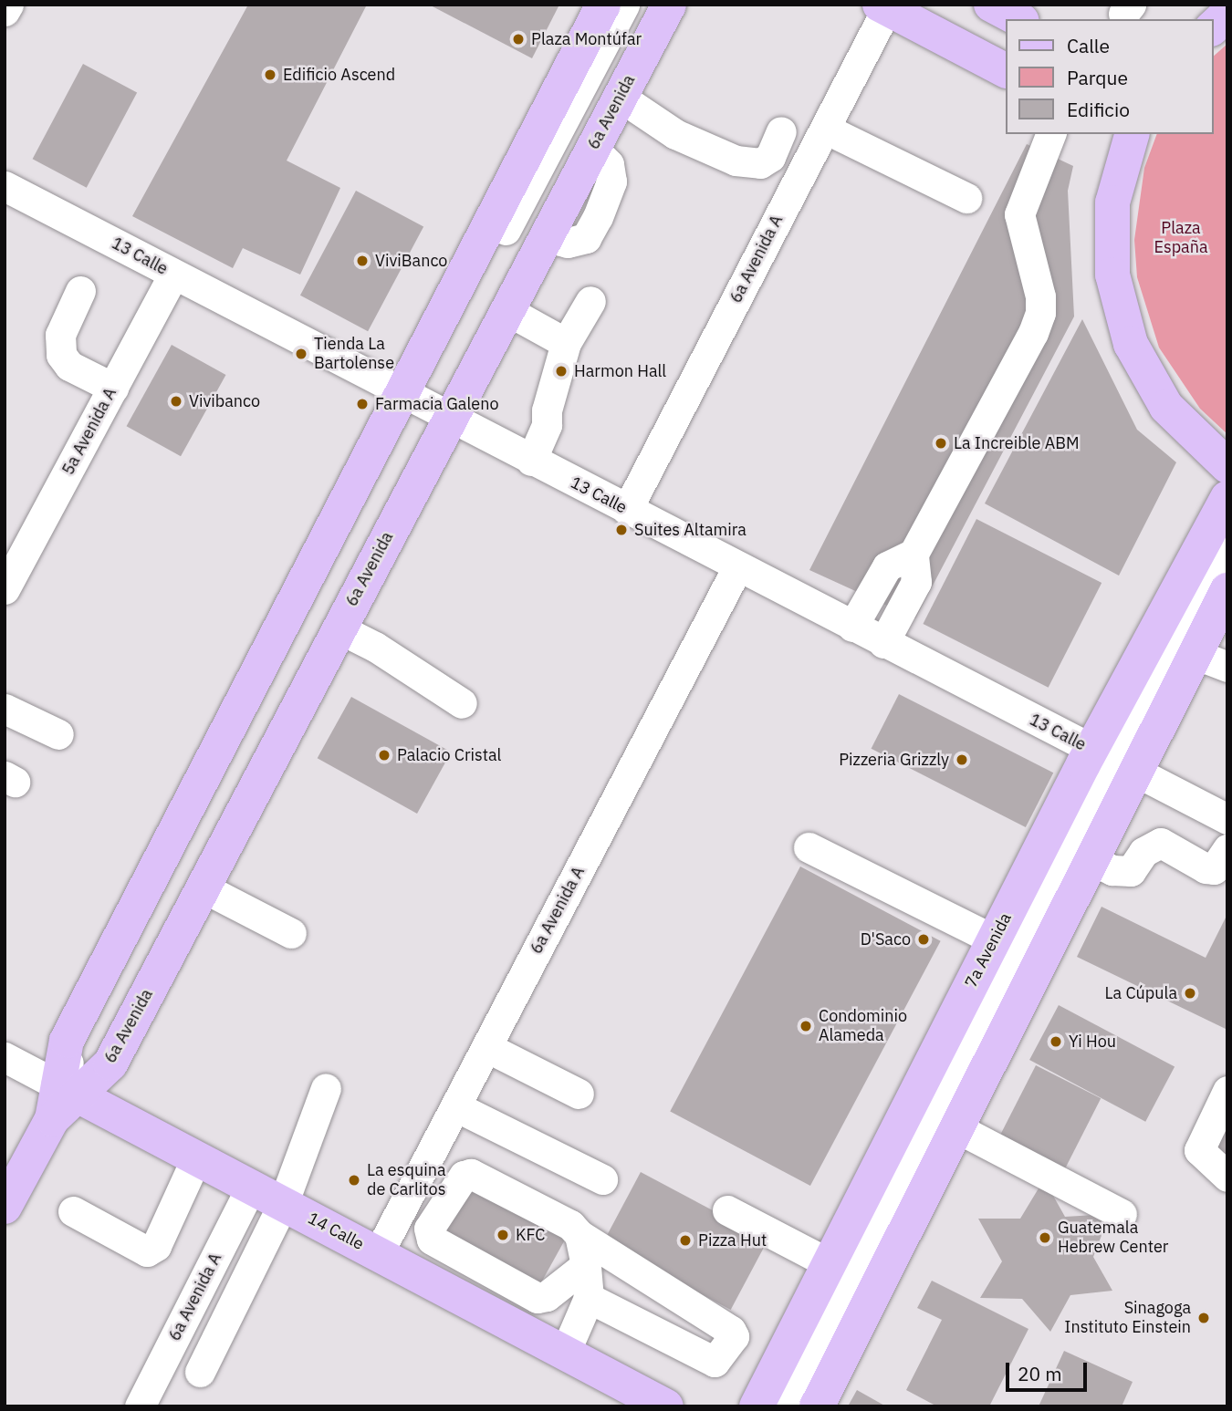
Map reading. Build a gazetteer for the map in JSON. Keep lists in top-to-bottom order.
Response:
{
  "streets": {
    "main road": ["6a Avenida", "7a Avenida", "14 Calle"],
    "street": ["13 Calle", "6a Avenida A", "5a Avenida A"]
  },
  "crossings": [
    ["6a Avenida", "13 Calle"],
    ["6a Avenida", "14 Calle"],
    ["13 Calle", "6a Avenida A"],
    ["13 Calle", "5a Avenida A"],
    ["13 Calle", "7a Avenida"],
    ["6a Avenida A", "14 Calle"]
  ],
  "parks": ["Plaza España"],
  "places": [
    "Plaza Montúfar",
    "Edificio Ascend",
    "ViviBanco",
    "Tienda La Bartolense",
    "Harmon Hall",
    "Vivibanco",
    "Farmacia Galeno",
    "La Increible ABM",
    "Suites Altamira",
    "Palacio Cristal",
    "Pizzeria Grizzly",
    "D'Saco",
    "La Cúpula",
    "Condominio Alameda",
    "Yi Hou",
    "La esquina de Carlitos",
    "KFC",
    "Guatemala Hebrew Center",
    "Pizza Hut",
    "Sinagoga Instituto Einstein"
  ],
  "legend": ["Calle", "Parque", "Edificio"],
  "scale_bar": "20 m"
}
